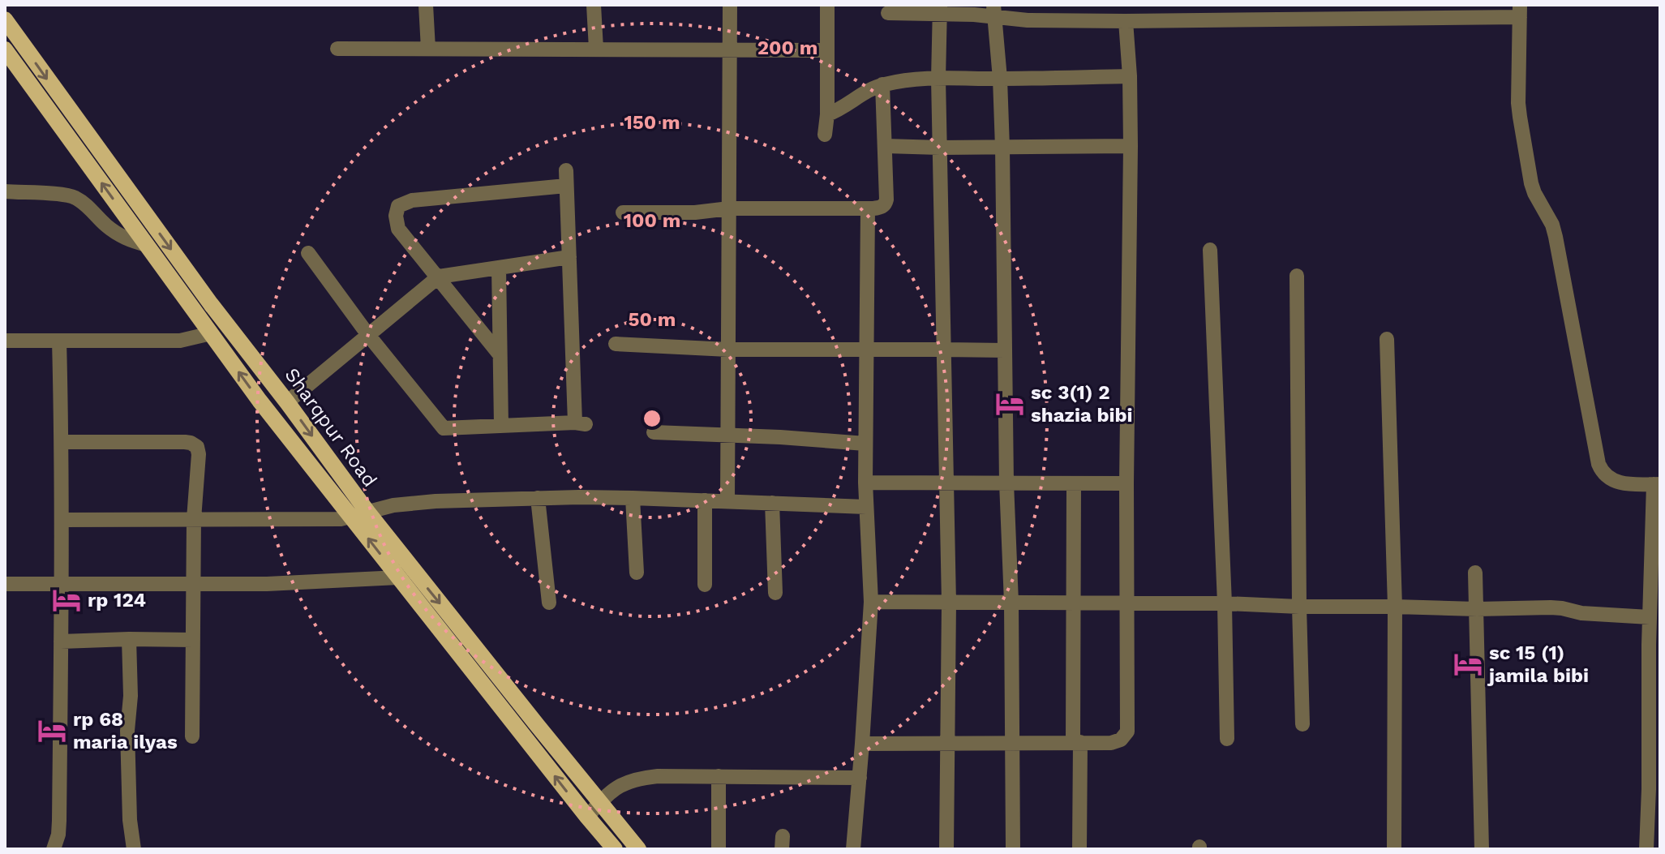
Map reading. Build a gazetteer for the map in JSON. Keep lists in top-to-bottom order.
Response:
{
  "streets": {
    "main road": ["Sharqpur Road"]
  },
  "places": {
    "hotel": [
      "sc 3(1) 2 shazia bibi",
      "rp 124",
      "sc 15 (1) jamila bibi",
      "rp 68 maria ilyas"
    ]
  },
  "rings": [
    "200 m",
    "150 m",
    "100 m",
    "50 m"
  ]
}
